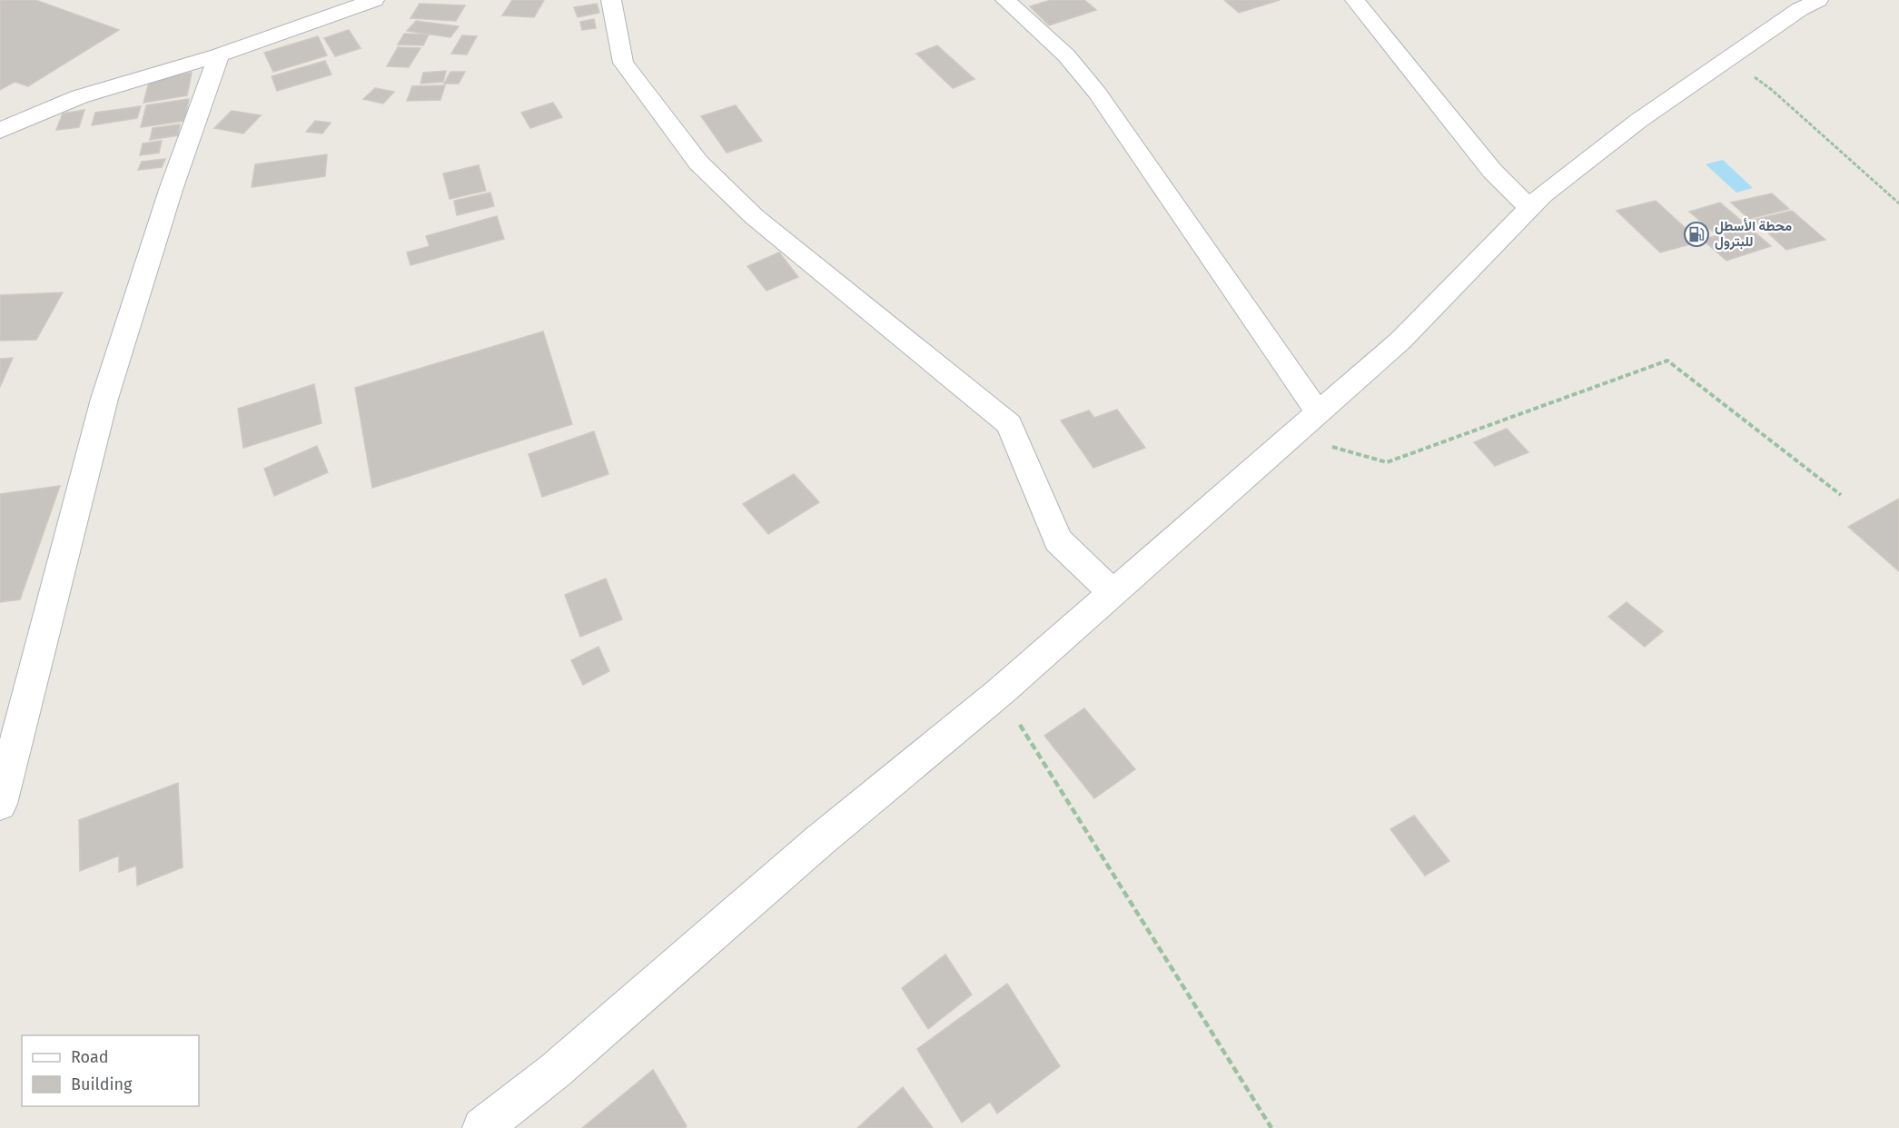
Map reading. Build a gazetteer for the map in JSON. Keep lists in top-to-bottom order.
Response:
{
  "places": {
    "fuel station": ["محطة الأسطل للبترول"]
  },
  "legend": ["Road", "Building"]
}
